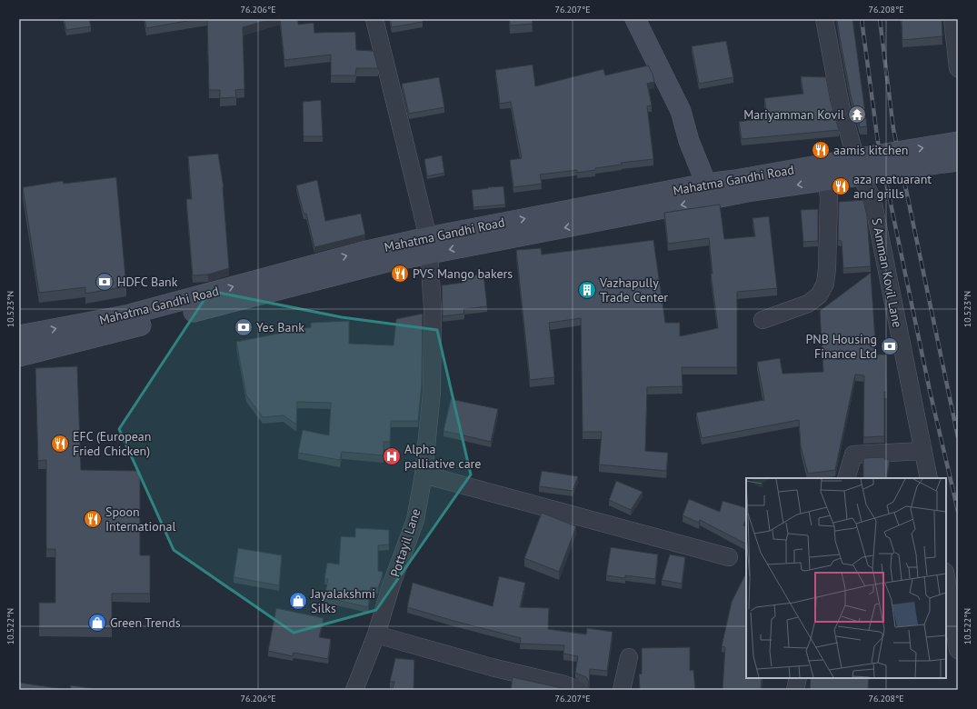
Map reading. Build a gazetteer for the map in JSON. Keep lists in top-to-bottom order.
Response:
{
  "streets": {
    "main road": ["Mahatma Gandhi Road"],
    "street": ["S Amman Kovil Lane", "Pottayil Lane"]
  },
  "crossings": [
    ["Mahatma Gandhi Road", "S Amman Kovil Lane"],
    ["Mahatma Gandhi Road", "Pottayil Lane"]
  ],
  "places": {
    "temple": ["Mariyamman Kovil"],
    "restaurant": [
      "aamis kitchen",
      "aza reatuarant and grills",
      "PVS Mango bakers",
      "EFC (European Fried Chicken)",
      "Spoon International"
    ],
    "bank": ["HDFC Bank", "Yes Bank", "PNB Housing Finance Ltd"],
    "building": ["Vazhapully Trade Center"],
    "hospital": ["Alpha palliative care"],
    "shop": ["Jayalakshmi Silks", "Green Trends"]
  },
  "coordinates": [
    "76.206°E",
    "76.207°E",
    "76.208°E",
    "10.523°N",
    "10.522°N"
  ]
}
